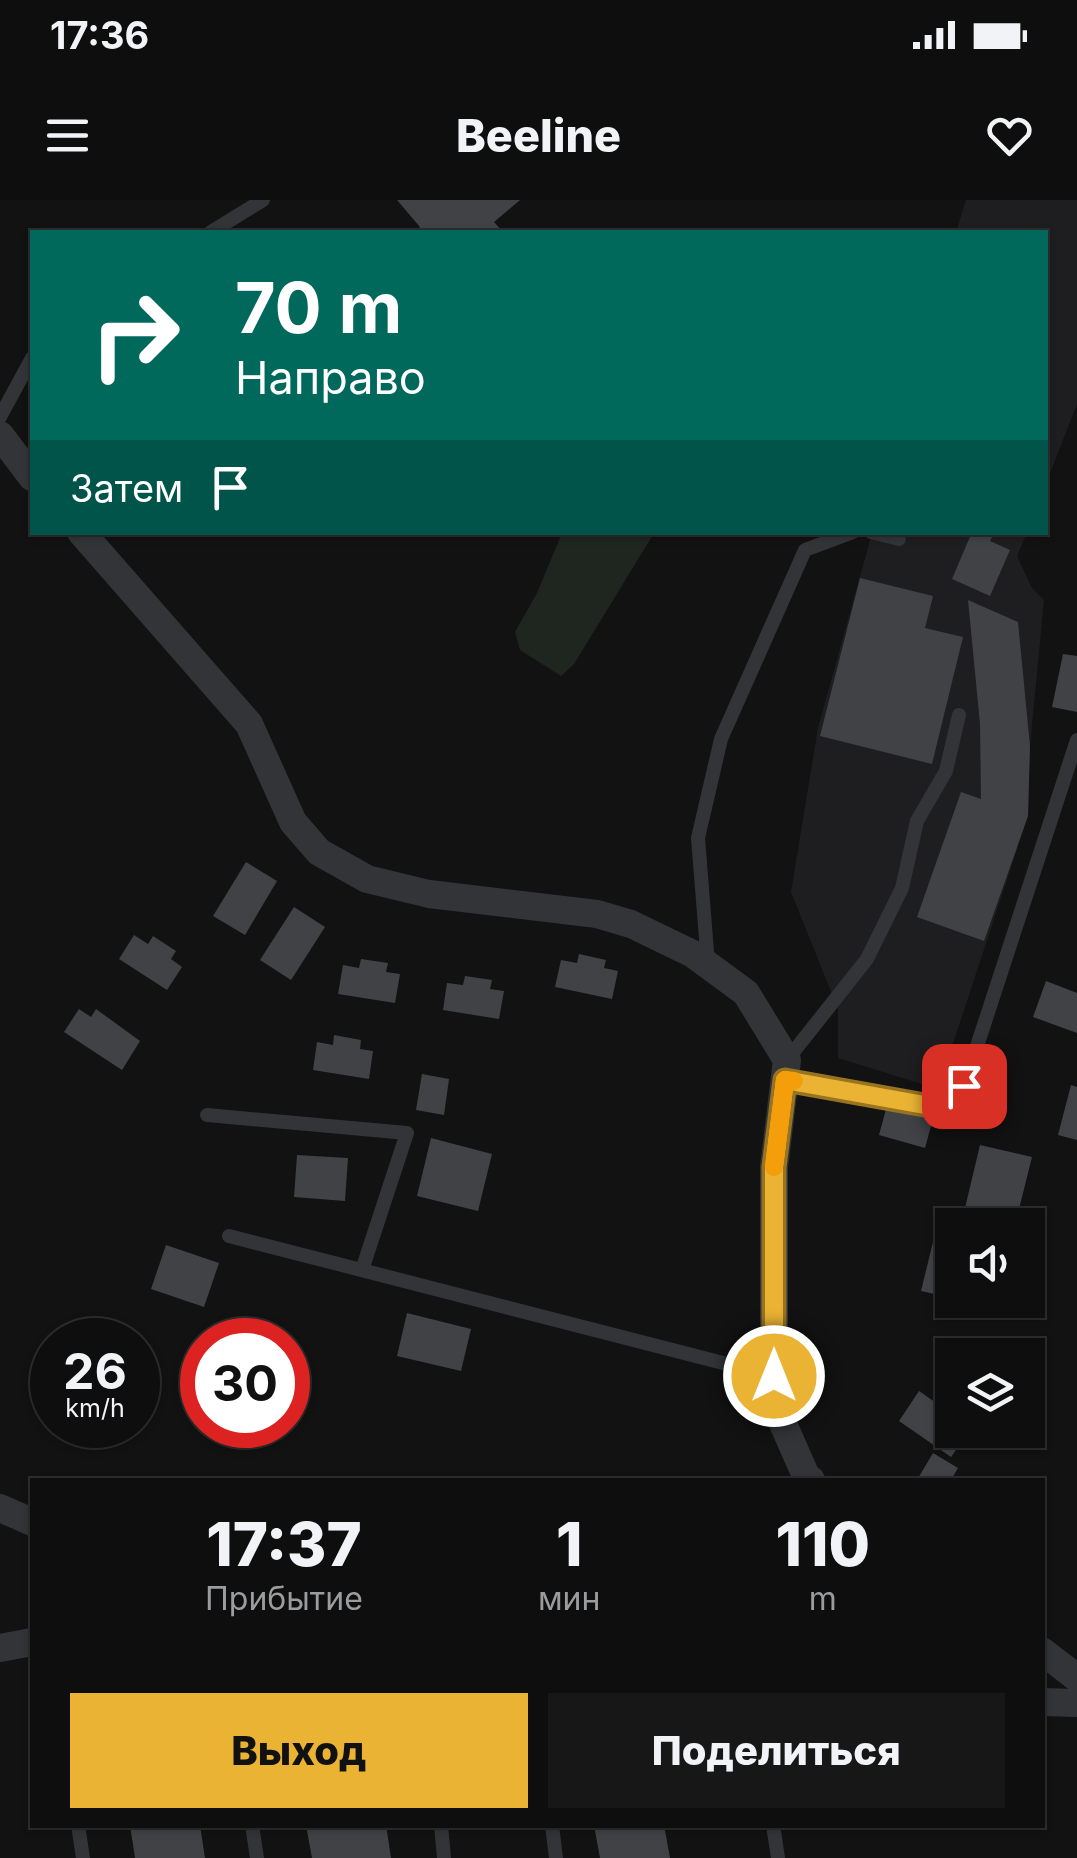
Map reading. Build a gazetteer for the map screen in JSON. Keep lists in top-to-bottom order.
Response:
{
  "page": {
    "status": "17:36",
    "header": "Beeline",
    "turn": ["70 m", "Направо"],
    "then": "Затем",
    "speed": "26 km/h",
    "limit": "30",
    "eta": [
      "17:37",
      "Прибытие",
      "1",
      "мин",
      "110",
      "m"
    ],
    "buttons": ["Выход", "Поделиться"]
  }
}
